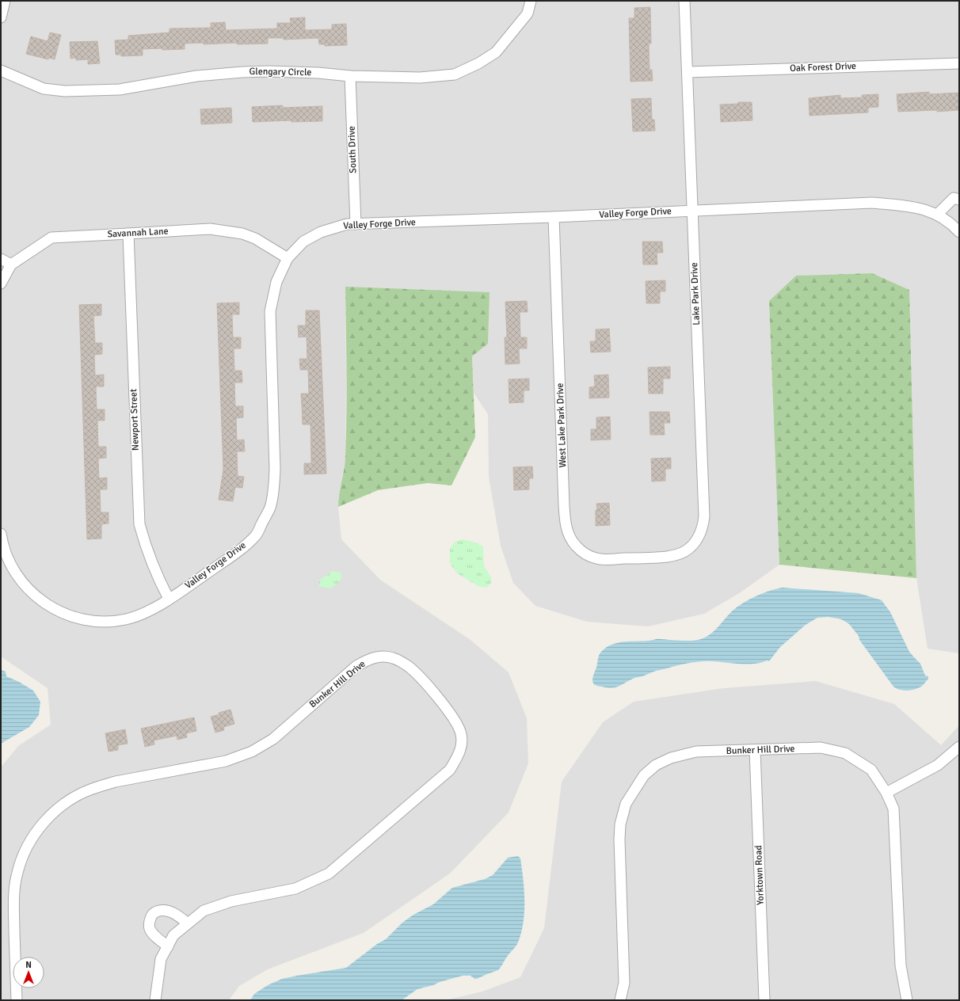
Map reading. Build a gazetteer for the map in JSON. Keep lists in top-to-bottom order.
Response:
{
  "streets": {
    "street": [
      "Oak Forest Drive",
      "Glengary Circle",
      "South Drive",
      "Valley Forge Drive",
      "Savannah Lane",
      "Lake Park Drive",
      "Newport Street",
      "West Lake Park Drive",
      "Bunker Hill Drive",
      "Yorktown Road"
    ]
  },
  "crossings": [
    ["Oak Forest Drive", "Lake Park Drive"],
    ["Glengary Circle", "South Drive"],
    ["South Drive", "Valley Forge Drive"],
    ["Valley Forge Drive", "Savannah Lane"],
    ["Valley Forge Drive", "Lake Park Drive"],
    ["Valley Forge Drive", "Newport Street"],
    ["Valley Forge Drive", "West Lake Park Drive"],
    ["Savannah Lane", "Newport Street"],
    ["Lake Park Drive", "West Lake Park Drive"],
    ["Bunker Hill Drive", "Yorktown Road"]
  ],
  "north": "top"
}
